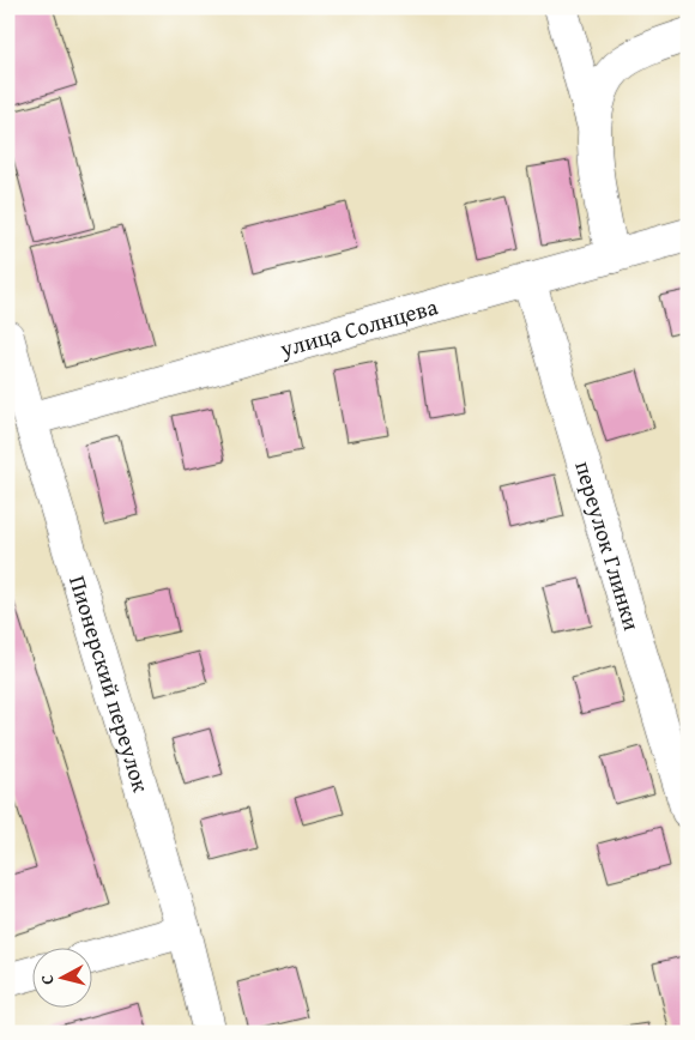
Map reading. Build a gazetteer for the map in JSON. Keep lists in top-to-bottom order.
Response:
{
  "streets": {
    "street": ["улица Солнцева", "переулок Глинки", "Пионерский переулок"]
  },
  "crossings": [
    ["улица Солнцева", "переулок Глинки"],
    ["улица Солнцева", "Пионерский переулок"]
  ],
  "north": "left"
}
